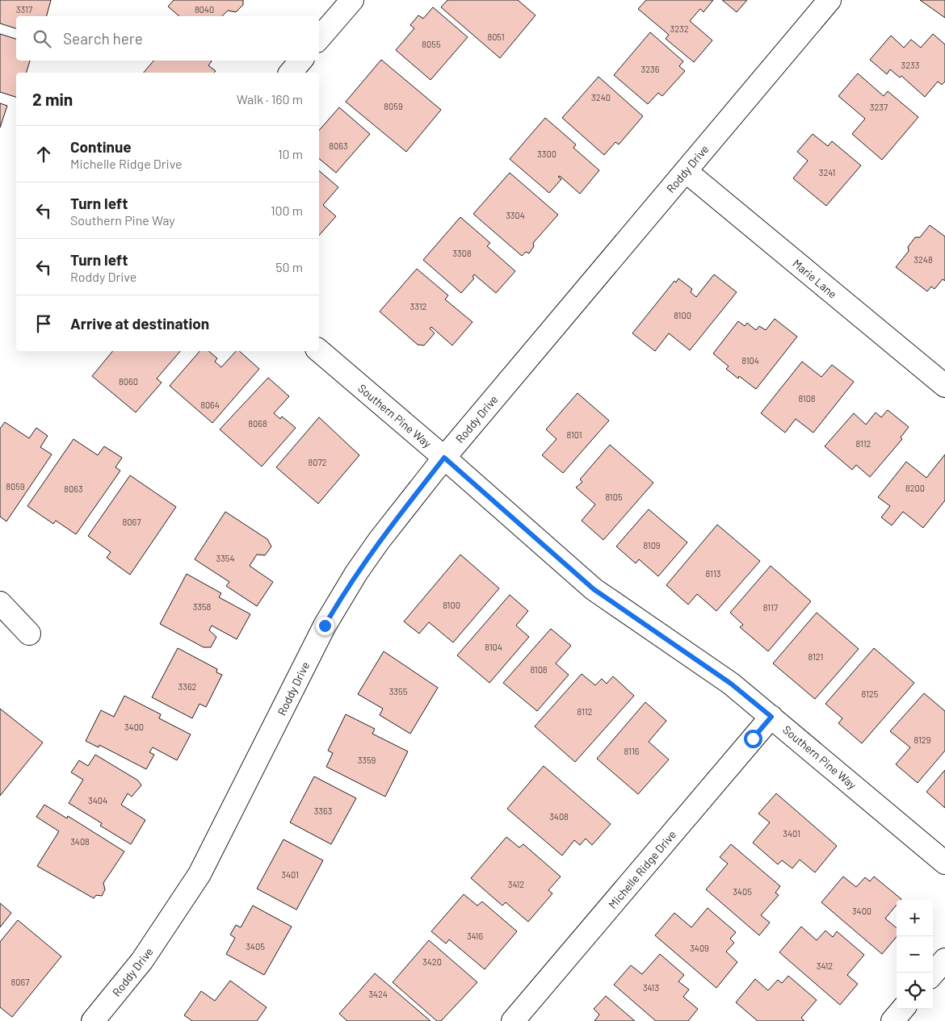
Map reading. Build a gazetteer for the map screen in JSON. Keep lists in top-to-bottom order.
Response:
{
  "streets": {
    "street": [
      "Roddy Drive",
      "Marie Lane",
      "Southern Pine Way",
      "Michelle Ridge Drive"
    ]
  },
  "crossings": [
    ["Roddy Drive", "Marie Lane"],
    ["Roddy Drive", "Southern Pine Way"],
    ["Southern Pine Way", "Michelle Ridge Drive"]
  ],
  "house_numbers": [
    "3317",
    "8040",
    "3232",
    "8051",
    "8055",
    "3233",
    "3236",
    "3240",
    "8059",
    "3237",
    "8063",
    "3300",
    "3241",
    "3304",
    "3308",
    "3248",
    "3312",
    "8100",
    "8104",
    "8060",
    "8108",
    "8064",
    "8068",
    "8101",
    "8112",
    "8072",
    "8059",
    "8200",
    "8063",
    "8105",
    "8067",
    "8109",
    "3354",
    "8113",
    "8100",
    "3358",
    "8117",
    "8104",
    "8121",
    "8108",
    "3362",
    "3355",
    "8125",
    "8112",
    "3400",
    "8129",
    "8116",
    "3359",
    "3404",
    "3363",
    "3408",
    "3401",
    "3408",
    "3401",
    "3412",
    "3405",
    "3400",
    "3416",
    "3405",
    "3409",
    "3420",
    "3412",
    "8067",
    "3413",
    "3424"
  ],
  "page": {
    "search": "Search here",
    "heading": ["2 min", "Walk · 160 m"],
    "list": [
      ["Continue", "Michelle Ridge Drive", "10 m"],
      ["Turn left", "Southern Pine Way", "100 m"],
      ["Turn left", "Roddy Drive", "50 m"],
      "Arrive at destination"
    ],
    "map_buttons": ["+", "−"]
  }
}
